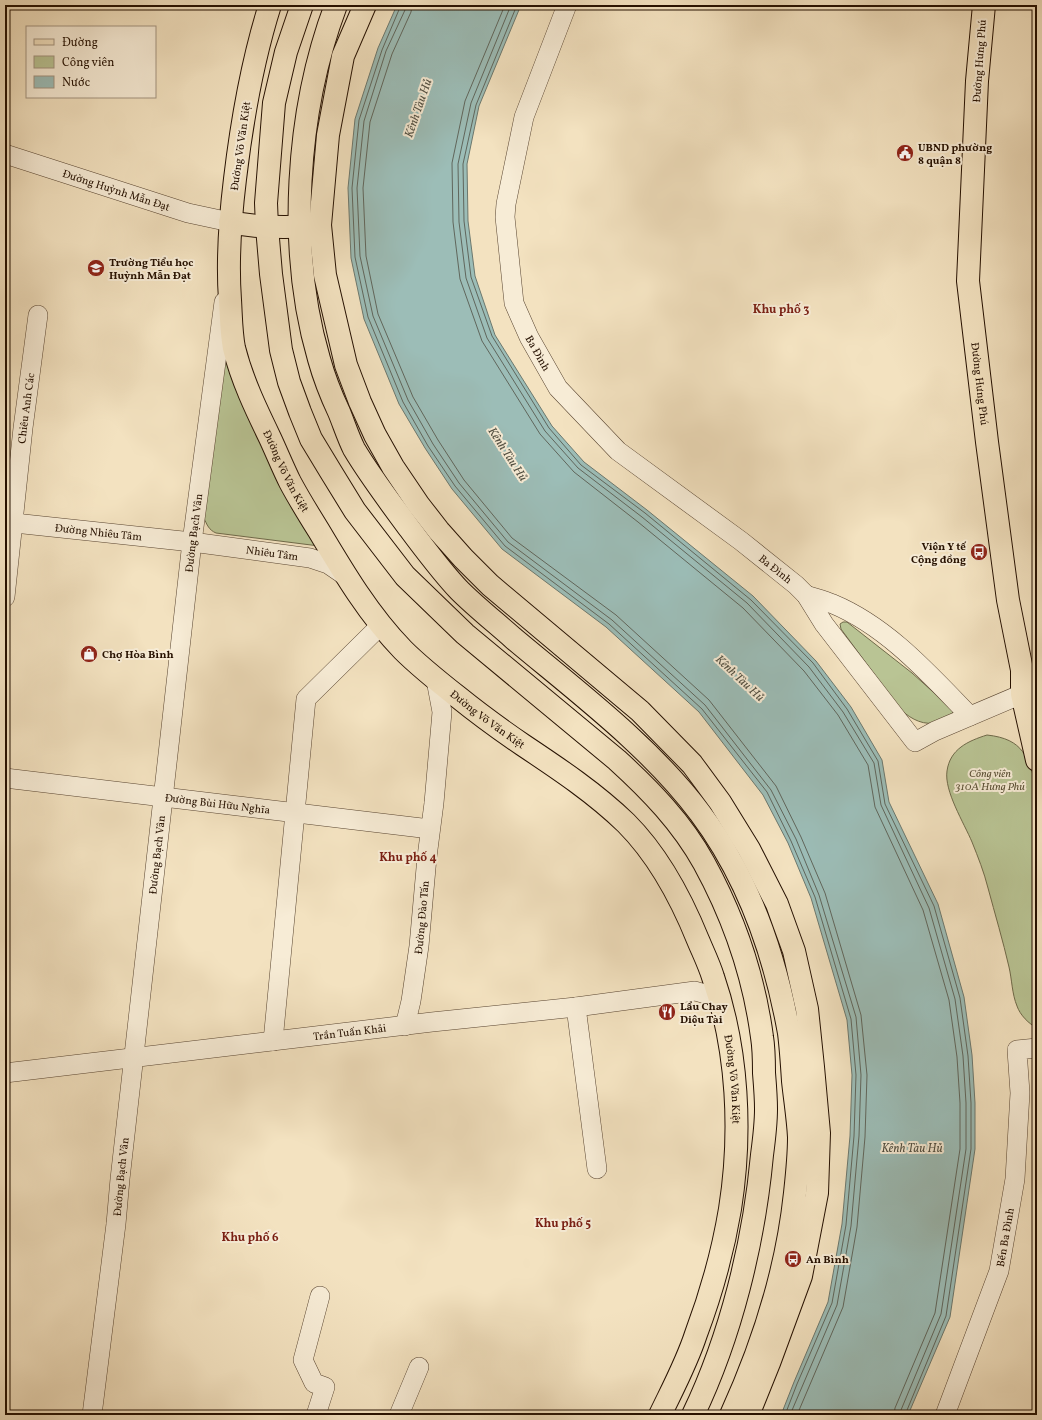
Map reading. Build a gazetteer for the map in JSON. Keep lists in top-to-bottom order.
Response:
{
  "streets": {
    "main road": ["Đường Hưng Phú", "Đường Võ Văn Kiệt"],
    "street": [
      "Đường Huỳnh Mẫn Đạt",
      "Ba Đình",
      "Chiêu Anh Các",
      "Đường Nhiêu Tâm",
      "Đường Bạch Vân",
      "Nhiêu Tâm",
      "Đường Bùi Hữu Nghĩa",
      "Đường Đào Tấn",
      "Trần Tuấn Khải",
      "Bến Ba Đình"
    ]
  },
  "crossings": [
    ["Đường Võ Văn Kiệt", "Đường Huỳnh Mẫn Đạt"],
    ["Đường Võ Văn Kiệt", "Đường Bạch Vân"],
    ["Đường Võ Văn Kiệt", "Nhiêu Tâm"],
    ["Đường Võ Văn Kiệt", "Đường Đào Tấn"],
    ["Đường Võ Văn Kiệt", "Trần Tuấn Khải"],
    ["Chiêu Anh Các", "Đường Nhiêu Tâm"],
    ["Đường Nhiêu Tâm", "Đường Bạch Vân"],
    ["Đường Nhiêu Tâm", "Nhiêu Tâm"],
    ["Đường Bạch Vân", "Nhiêu Tâm"],
    ["Đường Bạch Vân", "Đường Bùi Hữu Nghĩa"],
    ["Đường Bạch Vân", "Trần Tuấn Khải"],
    ["Đường Bùi Hữu Nghĩa", "Đường Đào Tấn"],
    ["Đường Đào Tấn", "Trần Tuấn Khải"]
  ],
  "districts": [
    "Khu phố 3",
    "Khu phố 4",
    "Khu phố 5",
    "Khu phố 6"
  ],
  "water": ["Kênh Tàu Hủ"],
  "parks": ["Công viên 310A Hưng Phú"],
  "places": {
    "public building": ["UBND phường 8 quận 8"],
    "school or university": ["Trường Tiểu học Huỳnh Mẫn Đạt"],
    "bus stop": ["Viện Y tế Cộng đồng", "An Bình"],
    "shop": ["Chợ Hòa Bình"],
    "restaurant": ["Lẩu Chay Diệu Tài"]
  },
  "legend": ["Đường", "Công viên", "Nước"]
}
